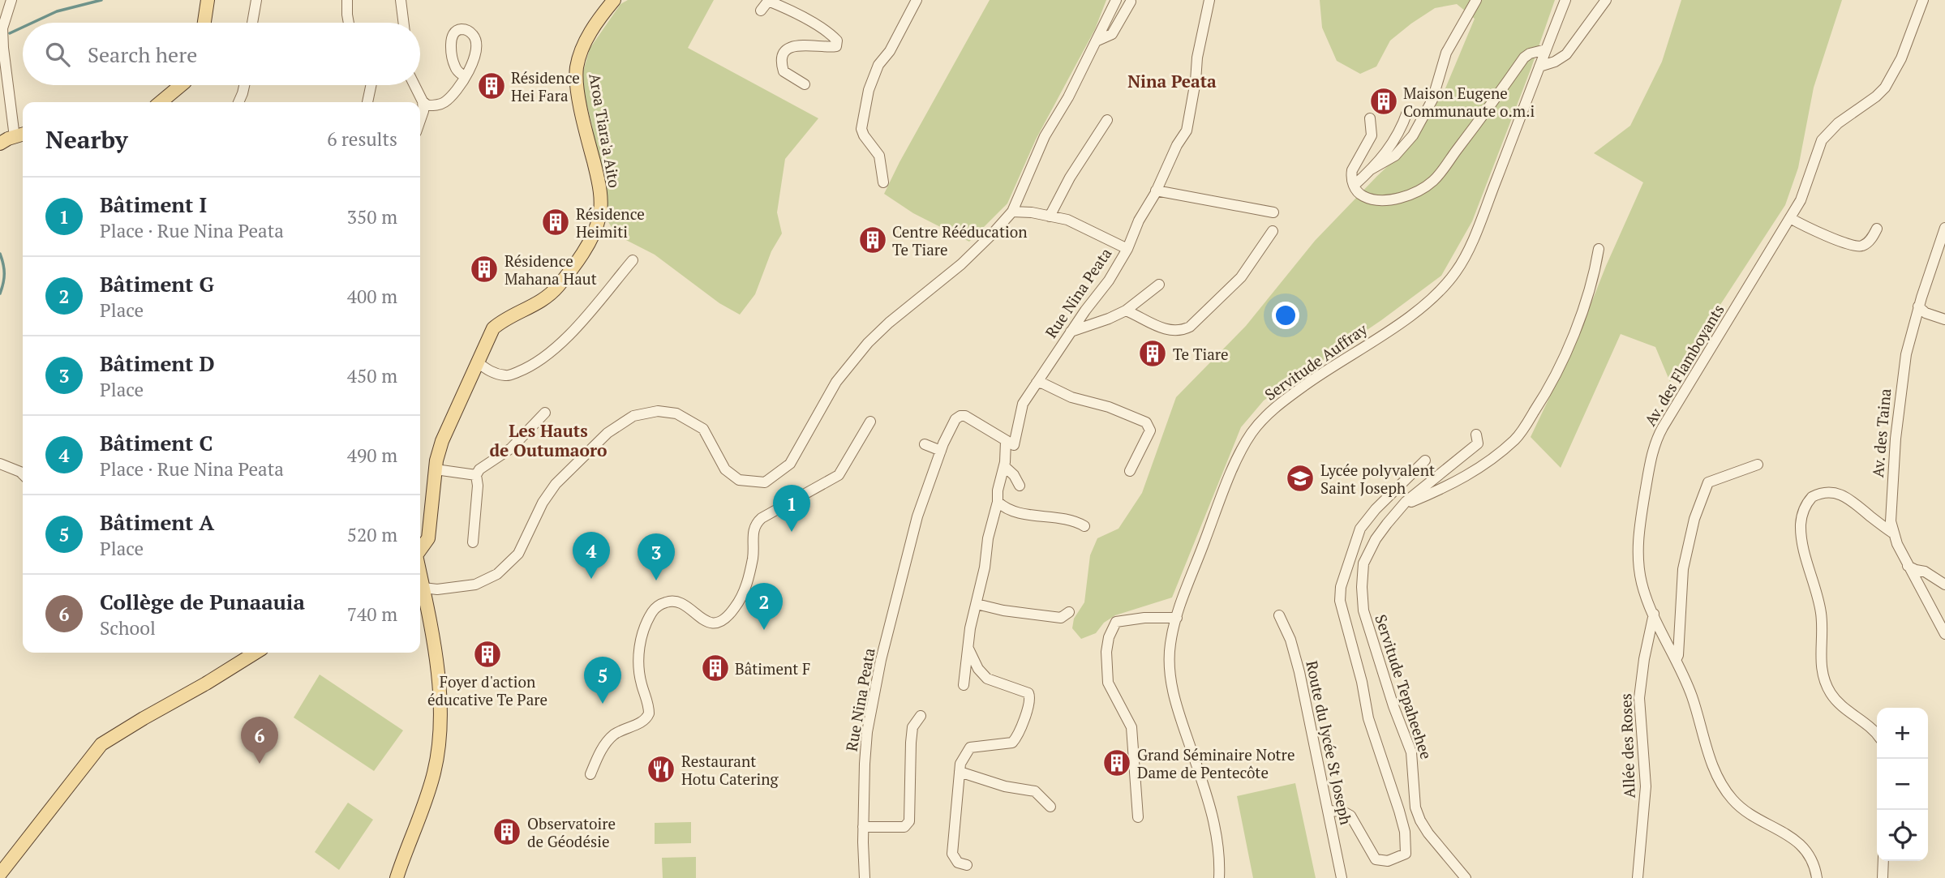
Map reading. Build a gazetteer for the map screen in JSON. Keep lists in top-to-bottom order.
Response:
{
  "streets": {
    "main road": ["Aroa Tiara'a Aito"],
    "street": [
      "Rue Nina Peata",
      "Servitude Auffray",
      "Av. des Flamboyants",
      "Av. des Taina",
      "Servitude Tepaheehee",
      "Route du lycée St Joseph",
      "Allée des Roses"
    ]
  },
  "crossings": [
    ["Av. des Flamboyants", "Allée des Roses"]
  ],
  "districts": ["Nina Peata", "Les Hauts de Outumaoro"],
  "places": {
    "building": [
      "Résidence Hei Fara",
      "Maison Eugene Communaute o.m.i",
      "Résidence Heimiti",
      "Centre Rééducation Te Tiare",
      "Résidence Mahana Haut",
      "Te Tiare",
      "Foyer d'action éducative Te Pare",
      "Bâtiment F",
      "Grand Séminaire Notre Dame de Pentecôte",
      "Observatoire de Géodésie"
    ],
    "school or university": ["Lycée polyvalent Saint Joseph"],
    "restaurant": ["Restaurant Hotu Catering"]
  },
  "page": {
    "search": "Search here",
    "heading": ["Nearby", "6 results"],
    "list": [
      {
        "mark": "1",
        "name": "Bâtiment I",
        "note": "Place · Rue Nina Peata",
        "value": "350 m"
      },
      {
        "mark": "2",
        "name": "Bâtiment G",
        "note": "Place",
        "value": "400 m"
      },
      {
        "mark": "3",
        "name": "Bâtiment D",
        "note": "Place",
        "value": "450 m"
      },
      {
        "mark": "4",
        "name": "Bâtiment C",
        "note": "Place · Rue Nina Peata",
        "value": "490 m"
      },
      {
        "mark": "5",
        "name": "Bâtiment A",
        "note": "Place",
        "value": "520 m"
      },
      {
        "mark": "6",
        "name": "Collège de Punaauia",
        "note": "School",
        "value": "740 m"
      }
    ],
    "pins": [
      "1",
      "4",
      "3",
      "2",
      "5",
      "6"
    ],
    "map_buttons": ["+", "−"]
  }
}
